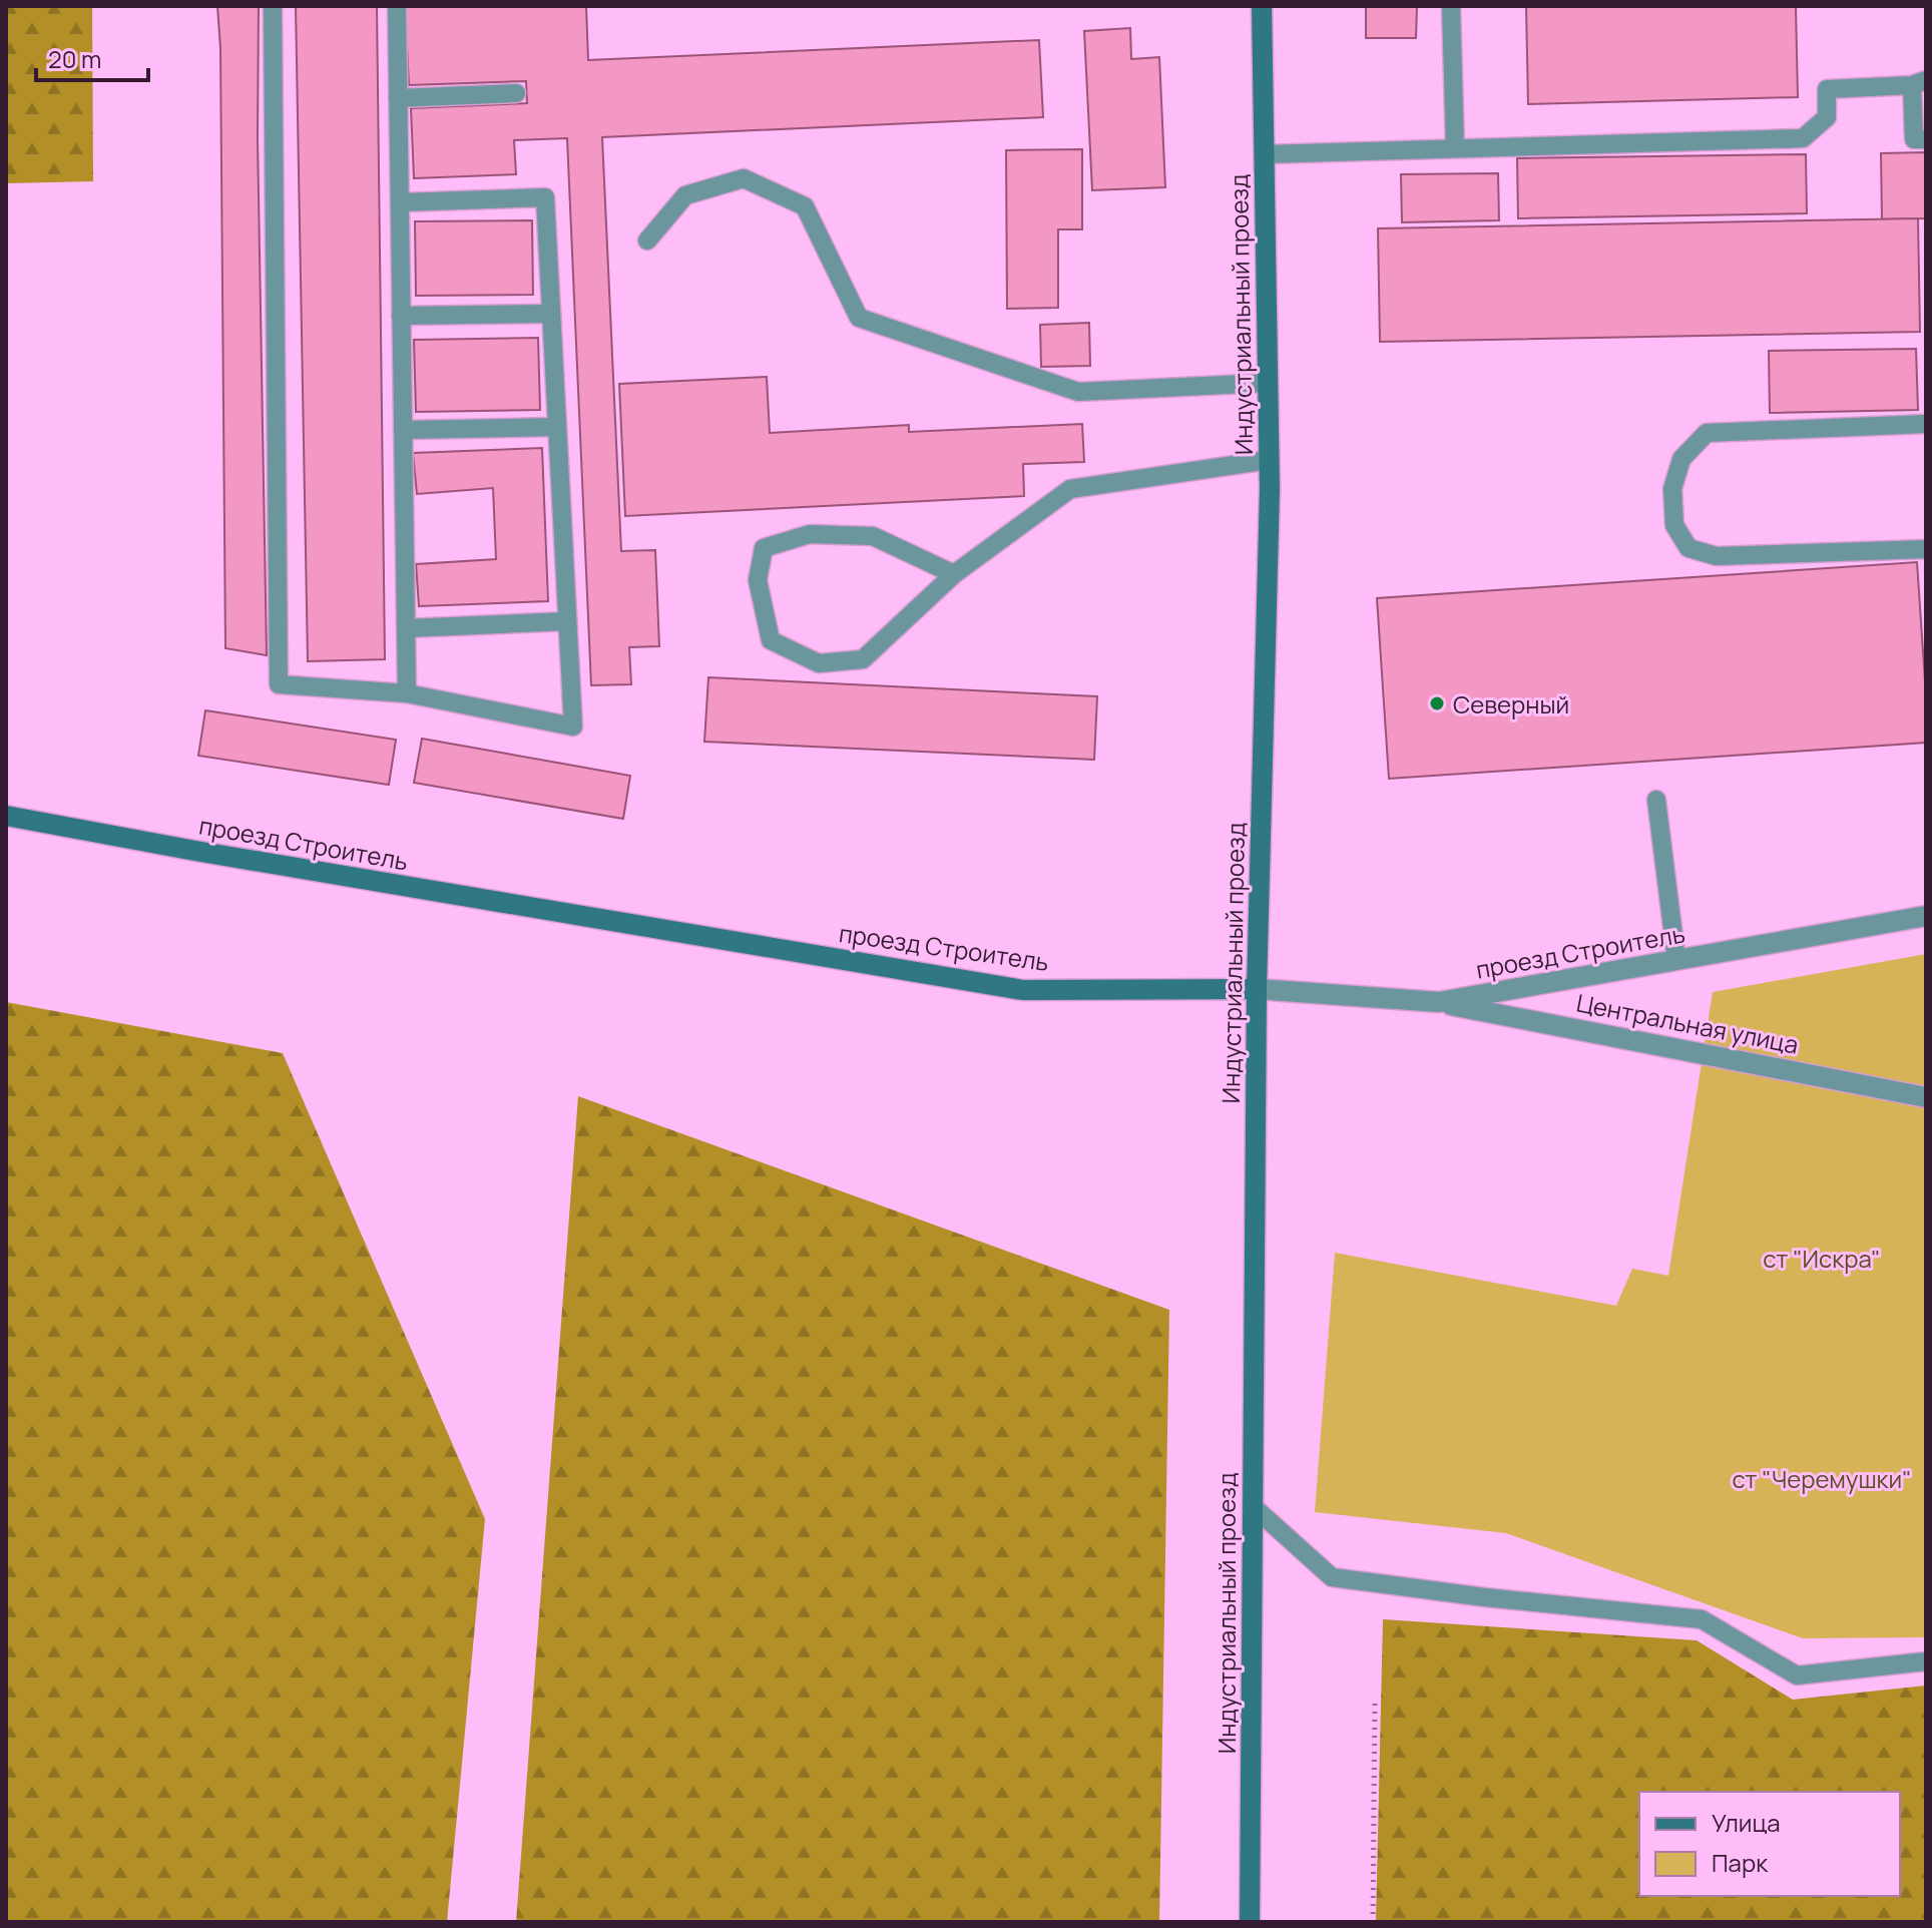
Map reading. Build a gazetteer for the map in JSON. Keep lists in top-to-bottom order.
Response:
{
  "streets": {
    "street": ["Индустриальный проезд", "проезд Строитель", "Центральная улица"]
  },
  "crossings": [
    ["Индустриальный проезд", "проезд Строитель"],
    ["проезд Строитель", "Центральная улица"]
  ],
  "parks": ["ст \"Искра\"", "ст \"Черемушки\""],
  "places": ["Северный"],
  "legend": ["Улица", "Парк"],
  "scale_bar": "20 m"
}
